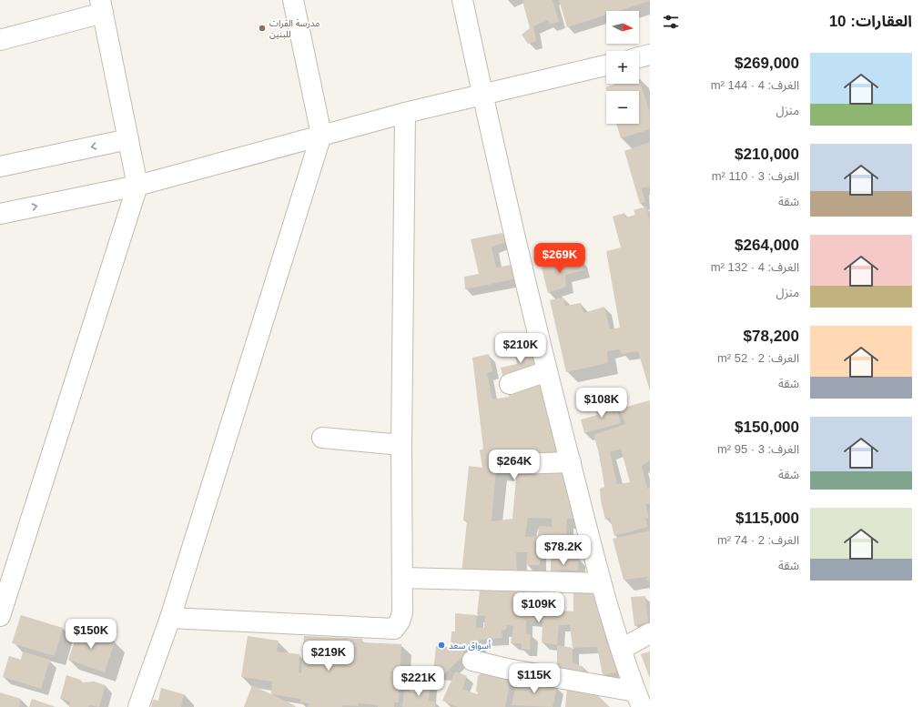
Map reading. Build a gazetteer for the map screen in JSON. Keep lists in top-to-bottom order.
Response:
{
  "places": ["مدرسة الفرات للبنين", "أسواق سعد"],
  "north": "right",
  "page": {
    "heading": "العقارات: 10",
    "map_buttons": ["+", "−"],
    "list": [
      {
        "name": "$269,000",
        "note": "الغرف: 4 · 144 m² · منزل"
      },
      {
        "name": "$210,000",
        "note": "الغرف: 3 · 110 m² · شقة"
      },
      {
        "name": "$264,000",
        "note": "الغرف: 4 · 132 m² · منزل"
      },
      {
        "name": "$78,200",
        "note": "الغرف: 2 · 52 m² · شقة"
      },
      {
        "name": "$150,000",
        "note": "الغرف: 3 · 95 m² · شقة"
      },
      {
        "name": "$115,000",
        "note": "الغرف: 2 · 74 m² · شقة"
      }
    ],
    "price": [
      "$269K",
      "$210K",
      "$108K",
      "$264K",
      "$78.2K",
      "$109K",
      "$150K",
      "$219K",
      "$115K",
      "$221K"
    ]
  }
}
